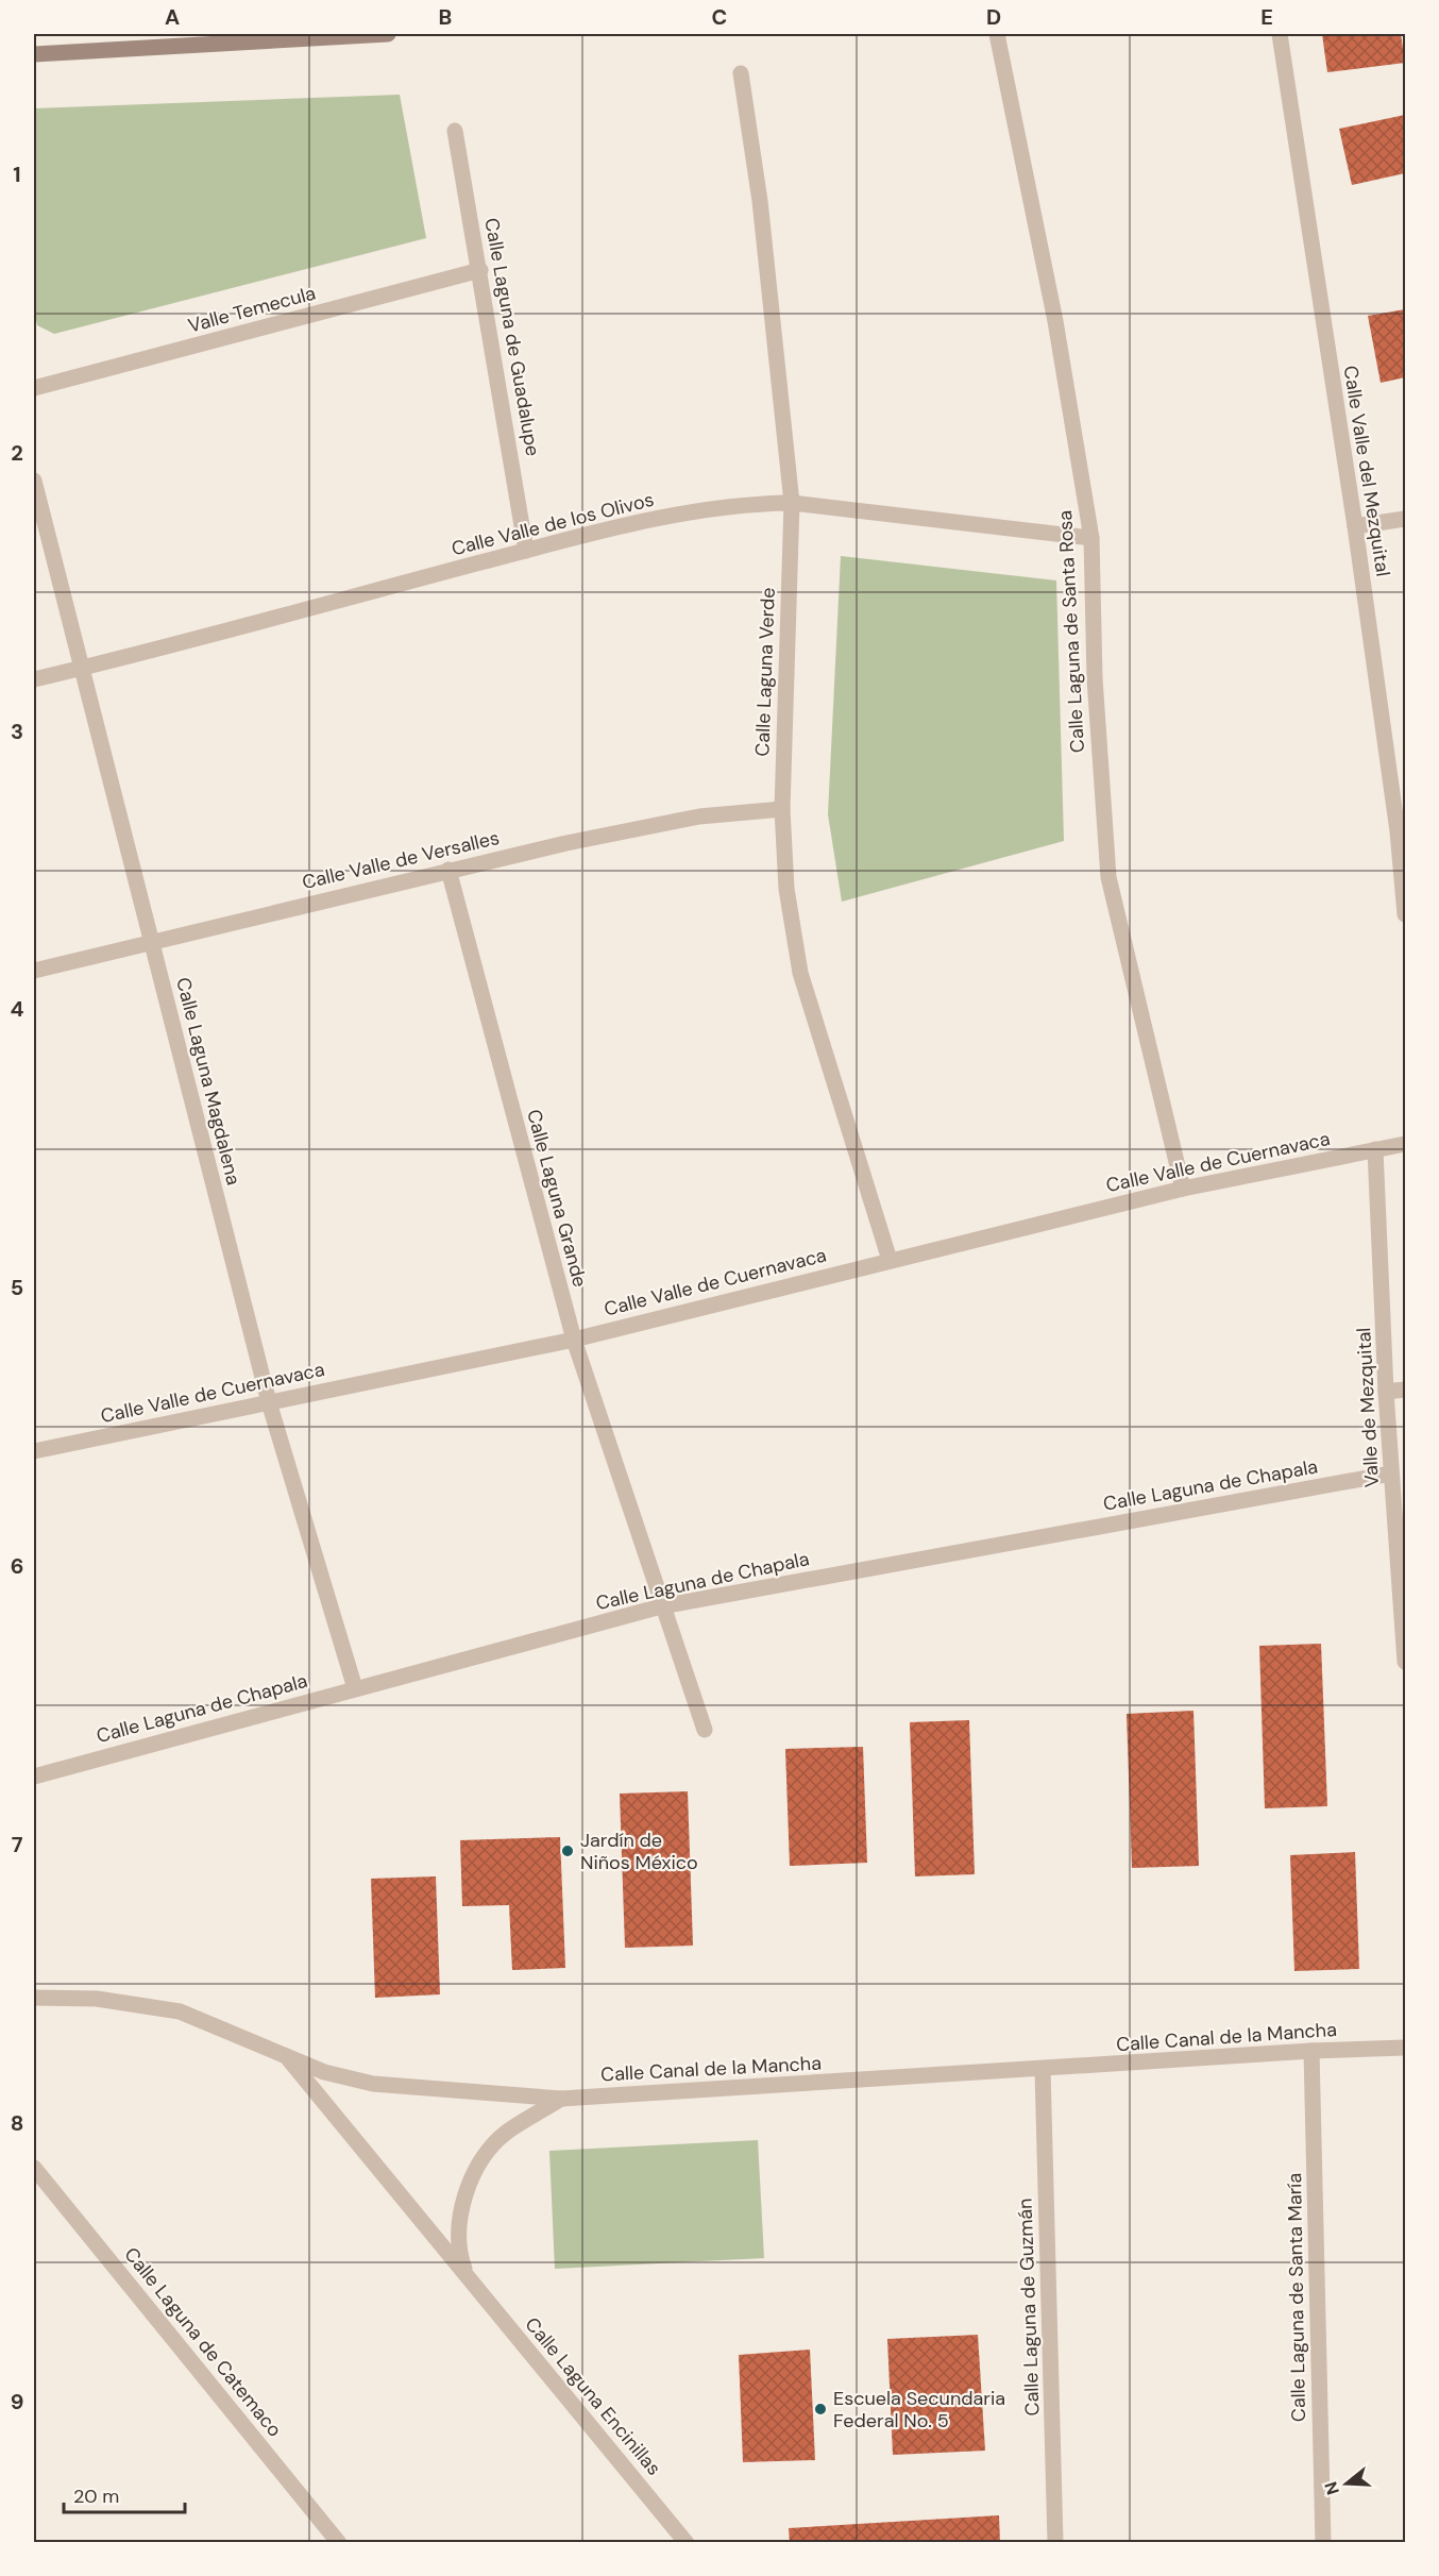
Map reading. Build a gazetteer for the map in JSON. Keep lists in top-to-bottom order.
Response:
{
  "streets": {
    "street": [
      "Valle Temecula",
      "Calle Laguna de Guadalupe",
      "Calle Valle del Mezquital",
      "Calle Valle de los Olivos",
      "Calle Laguna de Santa Rosa",
      "Calle Laguna Verde",
      "Calle Valle de Versalles",
      "Calle Laguna Magdalena",
      "Calle Valle de Cuernavaca",
      "Calle Laguna Grande",
      "Valle de Mezquital",
      "Calle Laguna de Chapala",
      "Calle Canal de la Mancha",
      "Calle Laguna de Santa María",
      "Calle Laguna de Guzmán",
      "Calle Laguna de Catemaco",
      "Calle Laguna Encinillas"
    ]
  },
  "crossings": [
    ["Valle Temecula", "Calle Laguna de Guadalupe"],
    ["Calle Laguna de Guadalupe", "Calle Valle de los Olivos"],
    ["Calle Valle de los Olivos", "Calle Laguna de Santa Rosa"],
    ["Calle Valle de los Olivos", "Calle Laguna Verde"],
    ["Calle Valle de los Olivos", "Calle Laguna Magdalena"],
    ["Calle Laguna de Santa Rosa", "Calle Valle de Cuernavaca"],
    ["Calle Laguna Verde", "Calle Valle de Versalles"],
    ["Calle Laguna Verde", "Calle Valle de Cuernavaca"],
    ["Calle Valle de Versalles", "Calle Laguna Magdalena"],
    ["Calle Valle de Versalles", "Calle Laguna Grande"],
    ["Calle Laguna Magdalena", "Calle Valle de Cuernavaca"],
    ["Calle Laguna Magdalena", "Calle Laguna de Chapala"],
    ["Calle Valle de Cuernavaca", "Calle Laguna Grande"],
    ["Calle Valle de Cuernavaca", "Valle de Mezquital"],
    ["Calle Laguna Grande", "Calle Laguna de Chapala"],
    ["Valle de Mezquital", "Calle Laguna de Chapala"],
    ["Calle Canal de la Mancha", "Calle Laguna de Santa María"],
    ["Calle Canal de la Mancha", "Calle Laguna de Guzmán"],
    ["Calle Canal de la Mancha", "Calle Laguna Encinillas"]
  ],
  "places": ["Jardín de Niños México", "Escuela Secundaria Federal No. 5"],
  "scale_bar": "20 m",
  "north": "left",
  "grid": {
    "columns": [
      "A",
      "B",
      "C",
      "D",
      "E"
    ],
    "rows": [
      "1",
      "2",
      "3",
      "4",
      "5",
      "6",
      "7",
      "8",
      "9"
    ]
  }
}
